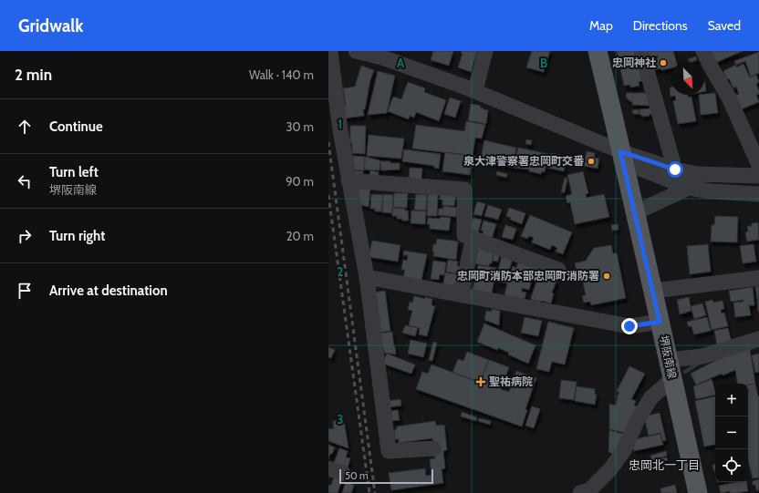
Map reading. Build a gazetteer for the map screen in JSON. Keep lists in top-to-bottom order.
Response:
{
  "streets": {
    "main road": ["堺阪南線"]
  },
  "districts": ["忠岡北一丁目"],
  "places": {
    "other": ["忠岡神社", "泉大津警察署忠岡町交番", "忠岡町消防本部忠岡町消防署"],
    "health": ["聖祐病院"]
  },
  "scale_bar": "50 m",
  "north": "bottom right",
  "page": {
    "header": "Gridwalk",
    "nav": ["Map", "Directions", "Saved"],
    "heading": ["2 min", "Walk · 140 m"],
    "list": [
      ["Continue", "30 m"],
      ["Turn left", "堺阪南線", "90 m"],
      ["Turn right", "20 m"],
      "Arrive at destination"
    ],
    "map_buttons": ["+", "−"],
    "scale": "50 m"
  },
  "grid": {
    "columns": ["A", "B"],
    "rows": ["1", "2", "3"]
  }
}
